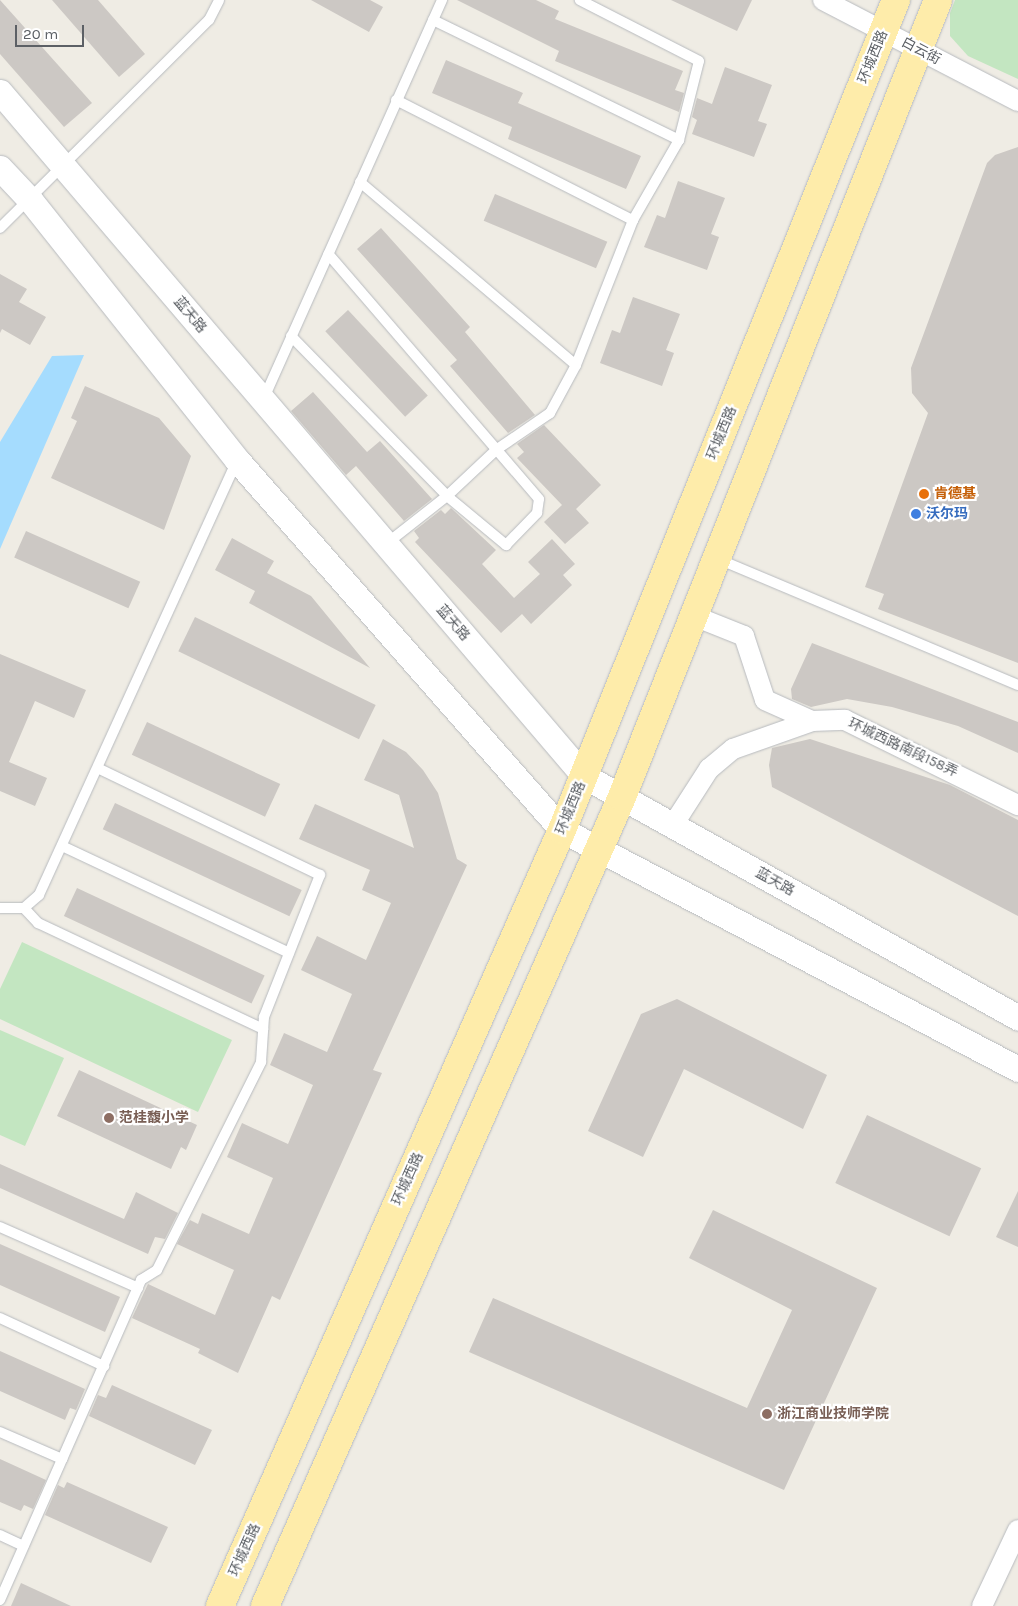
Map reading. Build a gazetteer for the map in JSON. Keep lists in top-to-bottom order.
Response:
{
  "streets": {
    "main road": ["环城西路"],
    "street": ["白云街", "蓝天路", "环城西路南段158弄"]
  },
  "crossings": [
    ["白云街", "环城西路"],
    ["环城西路", "蓝天路"],
    ["蓝天路", "环城西路南段158弄"]
  ],
  "places": [
    "肯德基",
    "沃尔玛",
    "范桂馥小学",
    "浙江商业技师学院"
  ],
  "scale_bar": "20 m"
}
